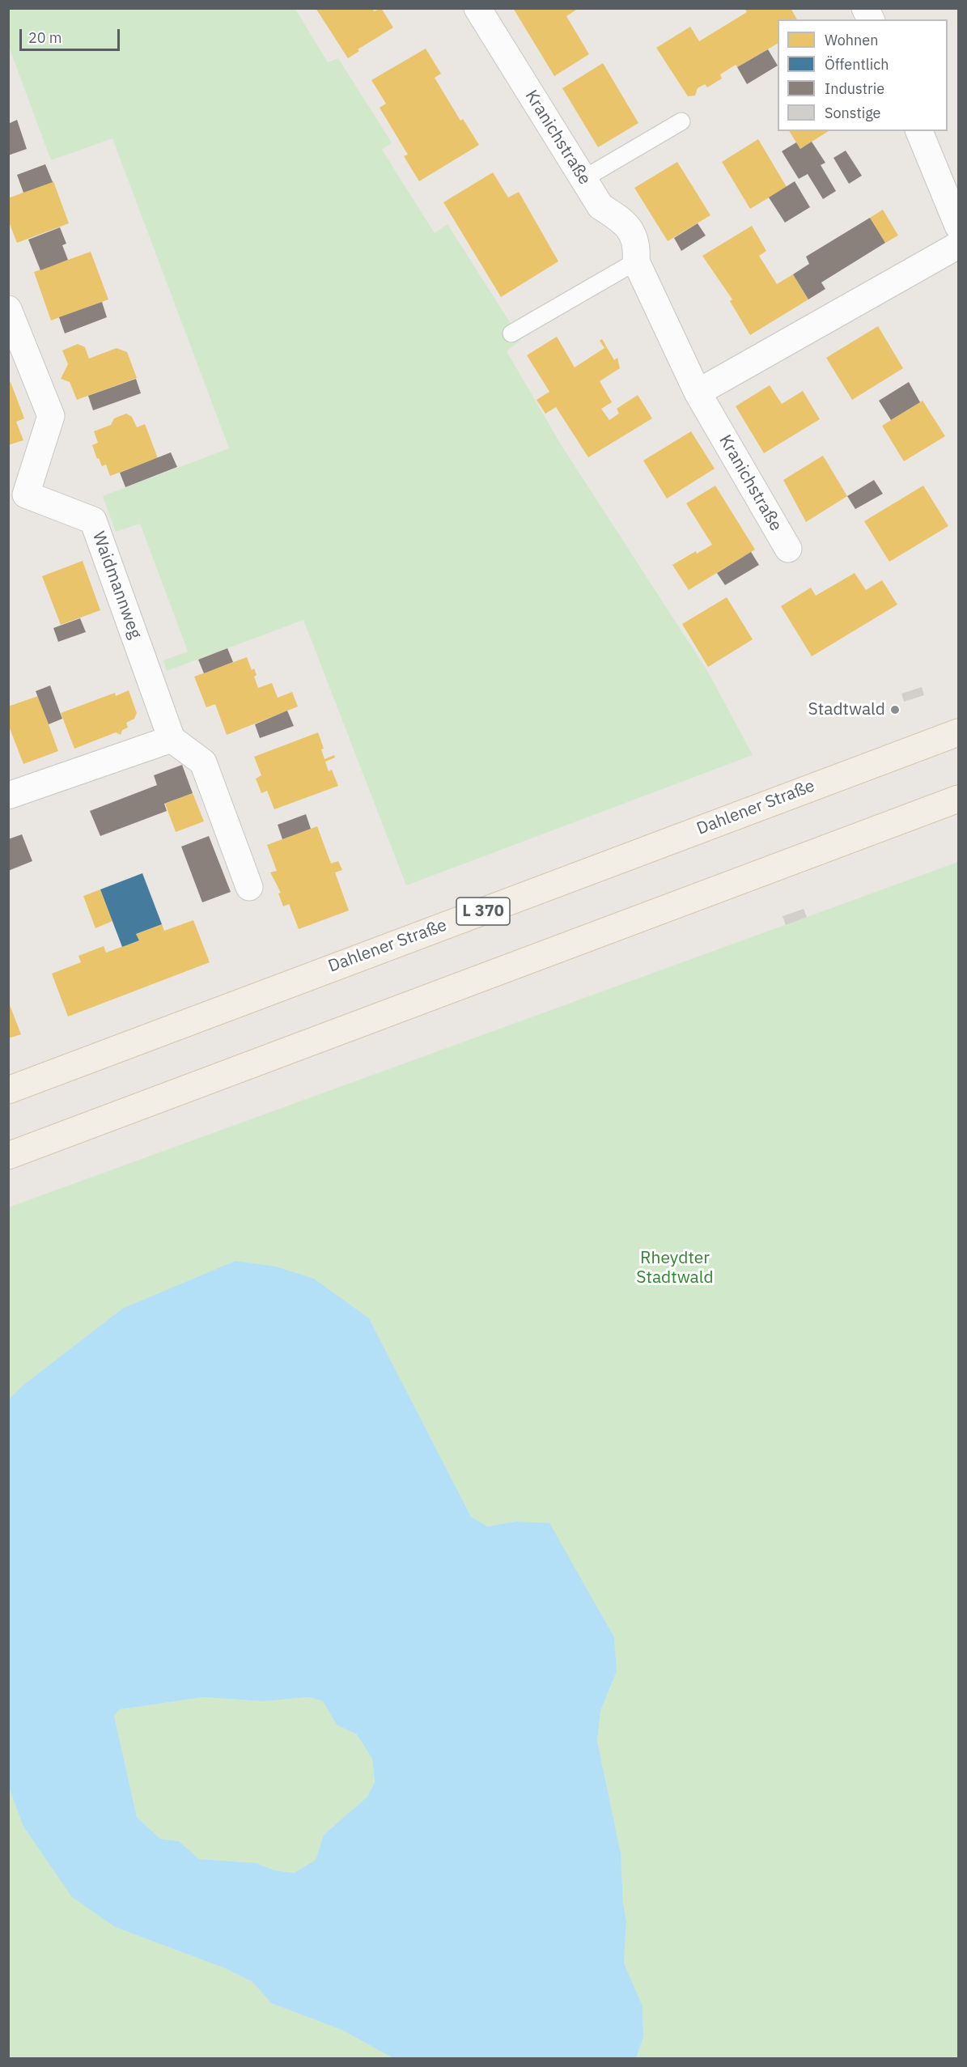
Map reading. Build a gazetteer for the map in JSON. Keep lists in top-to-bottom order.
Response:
{
  "streets": {
    "main road": ["Dahlener Straße", "L 370"],
    "street": ["Kranichstraße", "Waidmannweg"]
  },
  "parks": ["Rheydter Stadtwald"],
  "places": ["Stadtwald"],
  "legend": [
    "Wohnen",
    "Öffentlich",
    "Industrie",
    "Sonstige"
  ],
  "scale_bar": "20 m"
}
